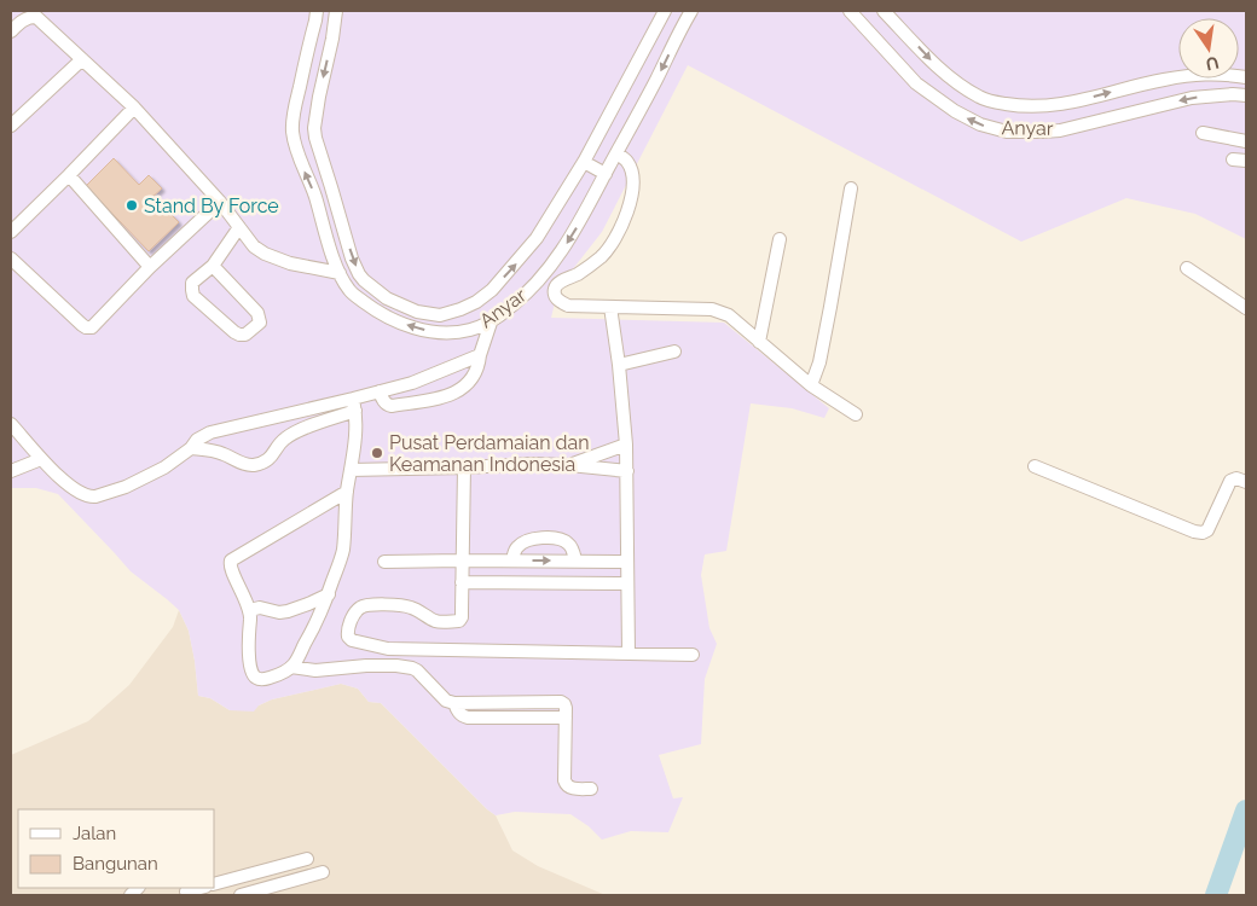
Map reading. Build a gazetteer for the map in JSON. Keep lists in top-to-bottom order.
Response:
{
  "streets": {
    "street": ["Anyar"]
  },
  "places": ["Stand By Force", "Pusat Perdamaian dan Keamanan Indonesia"],
  "legend": ["Jalan", "Bangunan"],
  "north": "bottom"
}
